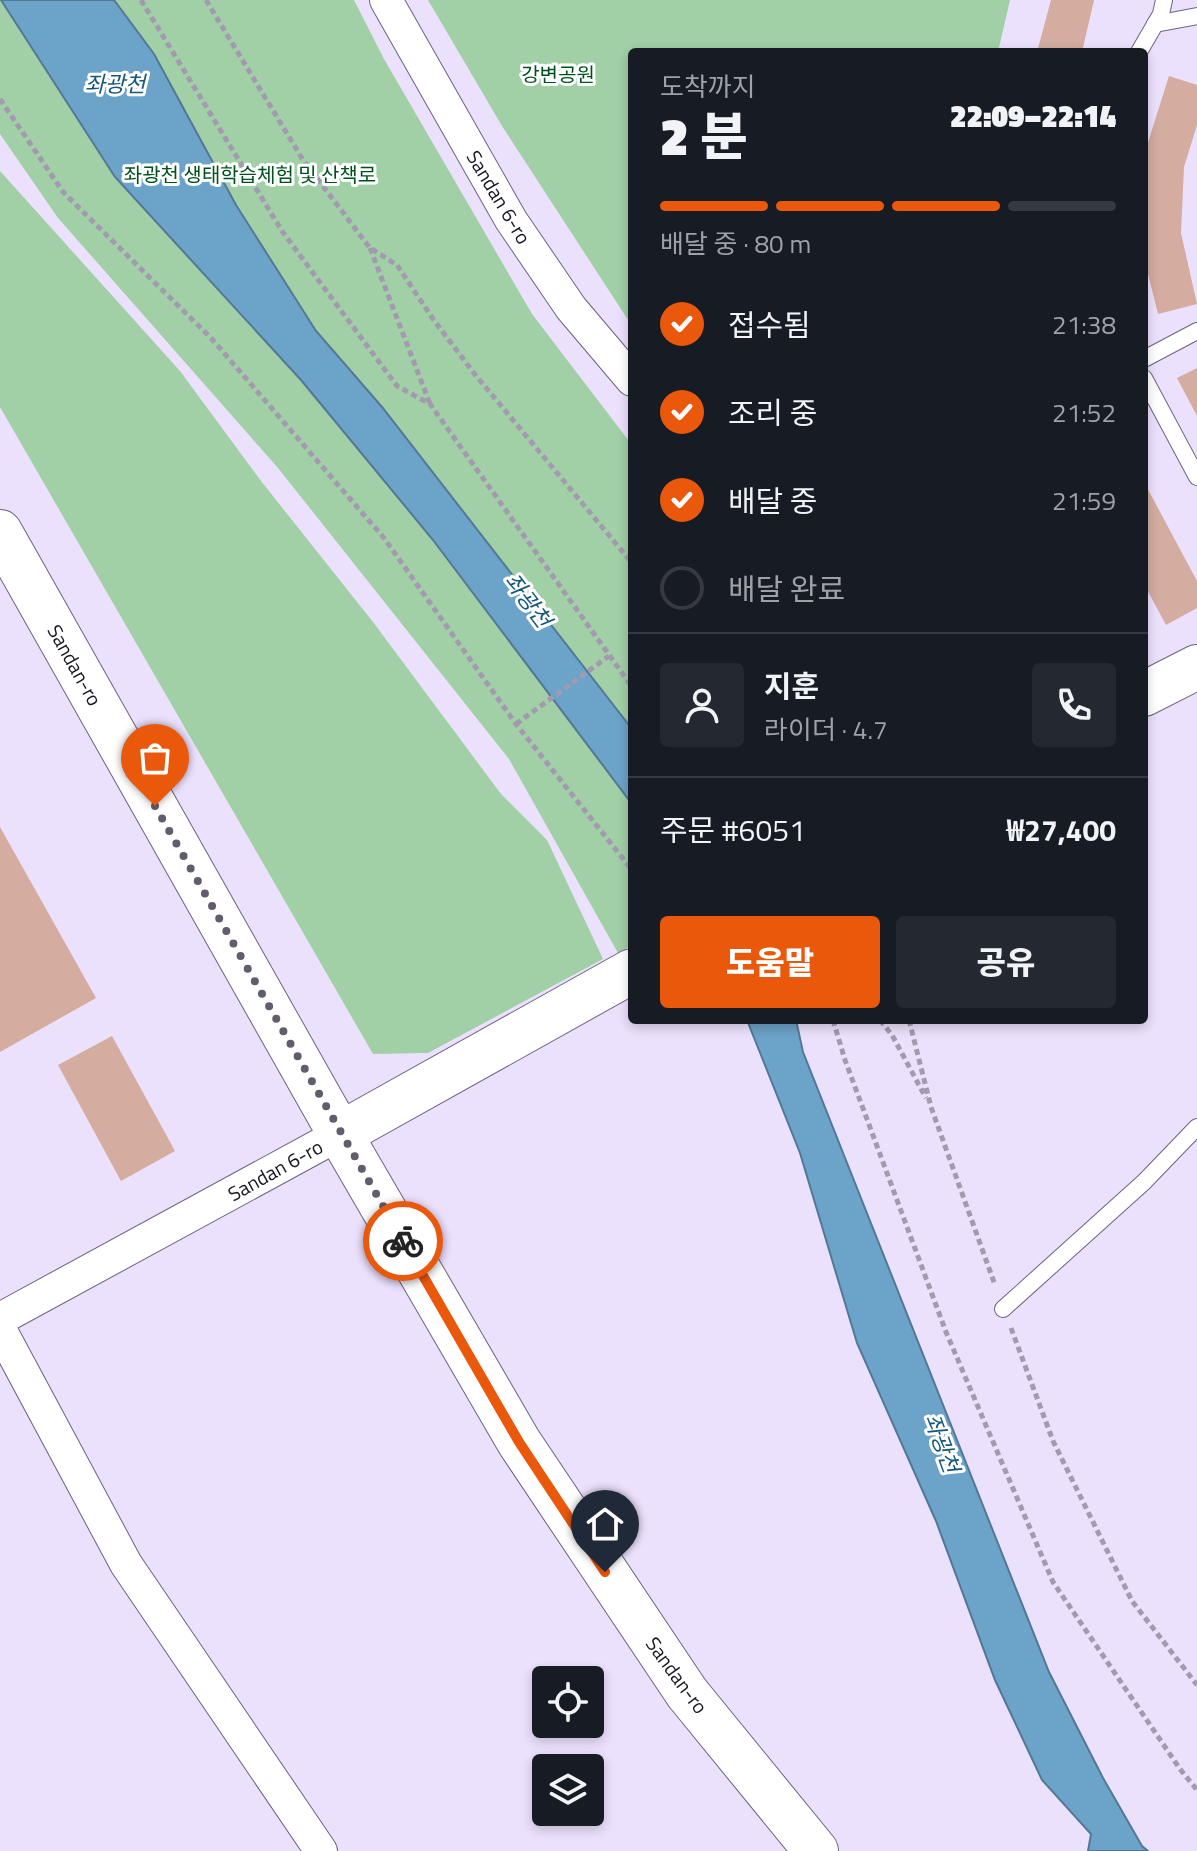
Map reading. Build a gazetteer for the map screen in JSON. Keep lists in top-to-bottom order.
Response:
{
  "streets": {
    "street": ["Sandan 6-ro", "Sandan-ro"]
  },
  "crossings": [
    ["Sandan 6-ro", "Sandan-ro"]
  ],
  "water": ["좌광천"],
  "parks": ["강변공원", "좌광천 생태학습체험 및 산책로"],
  "page": {
    "heading": ["2 분", "도착까지", "22:09–22:14"],
    "panel": [
      "지훈",
      "라이더 · 4.7",
      "주문 #6051",
      "₩27,400"
    ],
    "bar": "배달 중 · 80 m",
    "list": [
      ["접수됨", "21:38"],
      ["조리 중", "21:52"],
      ["배달 중", "21:59"],
      "배달 완료"
    ],
    "buttons": ["도움말", "공유"]
  }
}
